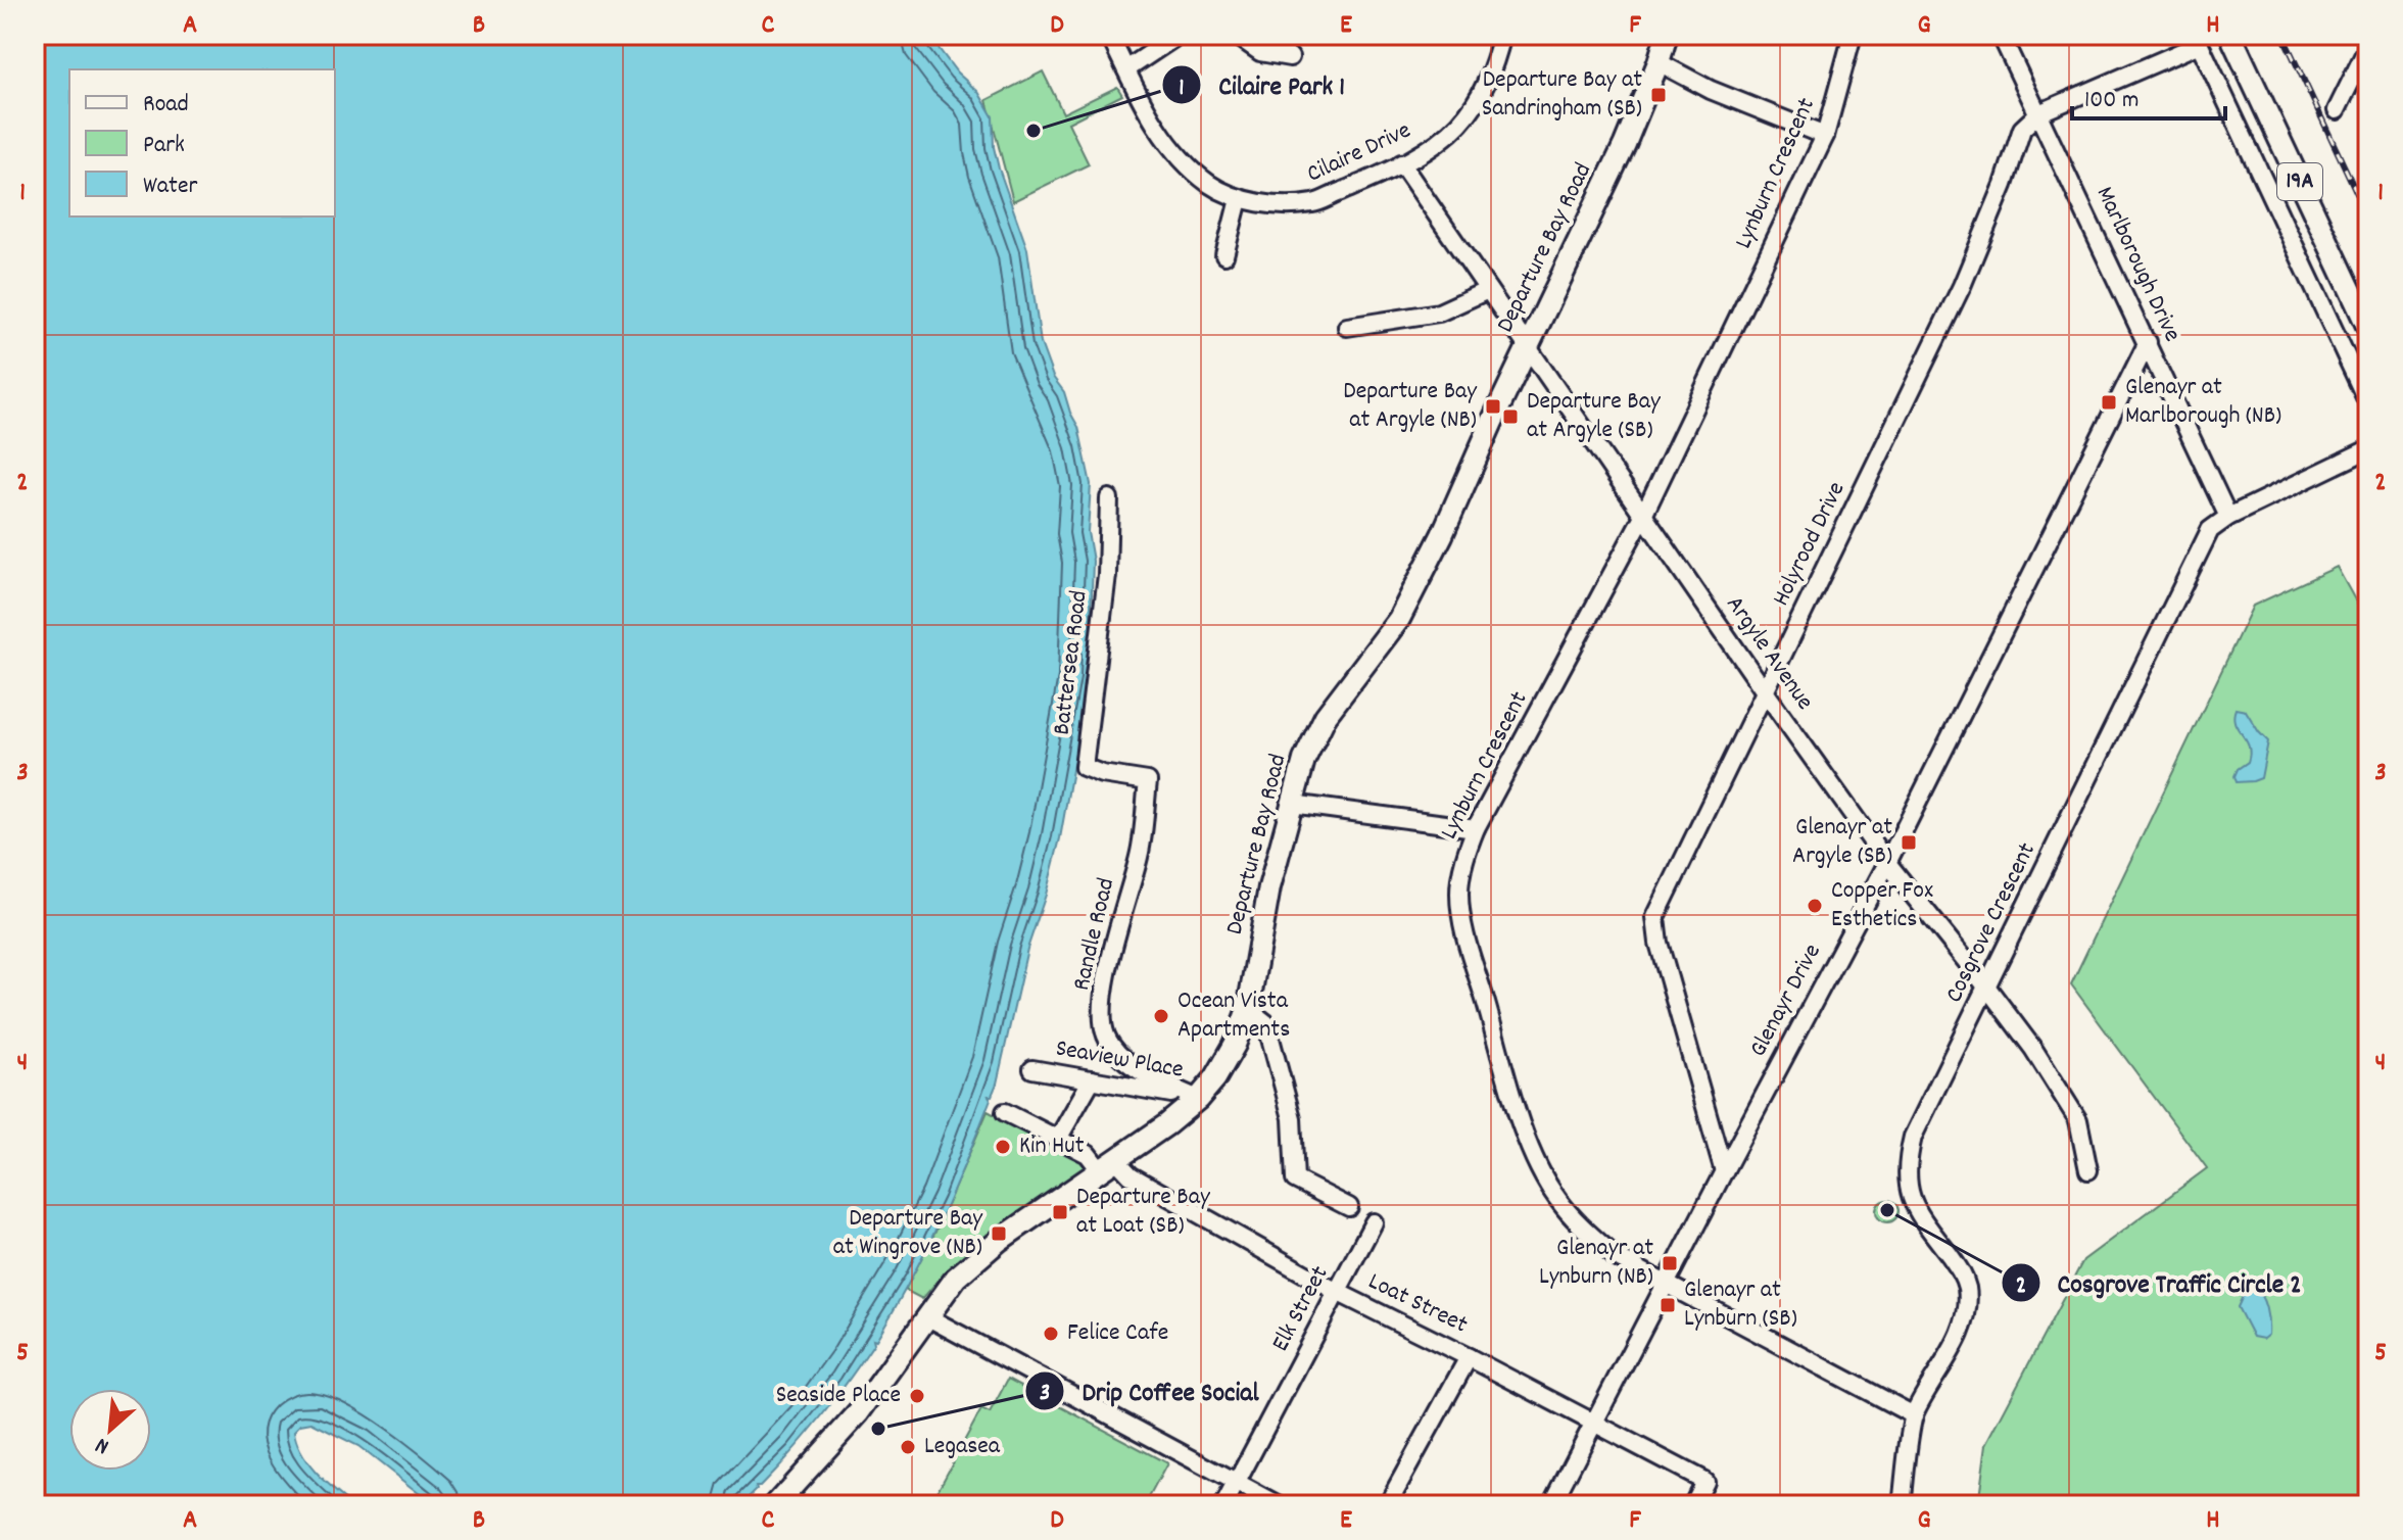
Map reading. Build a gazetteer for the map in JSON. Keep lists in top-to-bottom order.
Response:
{
  "streets": {
    "main road": ["19A", "Departure Bay Road"],
    "street": [
      "Cilaire Drive",
      "Lynburn Crescent",
      "Marlborough Drive",
      "Holyrood Drive",
      "Argyle Avenue",
      "Battersea Road",
      "Cosgrove Crescent",
      "Randle Road",
      "Glenayr Drive",
      "Seaview Place",
      "Loat Street",
      "Elk Street"
    ]
  },
  "crossings": [
    ["Cilaire Drive", "Argyle Avenue"],
    ["Lynburn Crescent", "Argyle Avenue"],
    ["Lynburn Crescent", "Cosgrove Crescent"],
    ["Lynburn Crescent", "Glenayr Drive"],
    ["Departure Bay Road", "Argyle Avenue"],
    ["Departure Bay Road", "Randle Road"],
    ["Departure Bay Road", "Seaview Place"],
    ["Departure Bay Road", "Loat Street"],
    ["Marlborough Drive", "Holyrood Drive"],
    ["Marlborough Drive", "Cosgrove Crescent"],
    ["Marlborough Drive", "Glenayr Drive"],
    ["Holyrood Drive", "Argyle Avenue"],
    ["Holyrood Drive", "Glenayr Drive"],
    ["Argyle Avenue", "Cosgrove Crescent"],
    ["Argyle Avenue", "Glenayr Drive"],
    ["Battersea Road", "Randle Road"],
    ["Randle Road", "Seaview Place"],
    ["Glenayr Drive", "Loat Street"],
    ["Loat Street", "Elk Street"]
  ],
  "places": {
    "transit": [
      "Departure Bay at Sandringham (SB)",
      "Glenayr at Marlborough (NB)",
      "Departure Bay at Argyle (NB)",
      "Departure Bay at Argyle (SB)",
      "Glenayr at Argyle (SB)",
      "Departure Bay at Loat (SB)",
      "Departure Bay at Wingrove (NB)",
      "Glenayr at Lynburn (NB)",
      "Glenayr at Lynburn (SB)"
    ],
    "other": [
      "Cilaire Park 1",
      "Copper Fox Esthetics",
      "Ocean Vista Apartments",
      "Kin Hut",
      "Cosgrove Traffic Circle 2",
      "Felice Cafe",
      "Seaside Place",
      "Drip Coffee Social",
      "Legasea"
    ]
  },
  "legend": ["Road", "Park", "Water"],
  "scale_bar": "100 m",
  "north": "bottom left",
  "grid": {
    "columns": [
      "A",
      "B",
      "C",
      "D",
      "E",
      "F",
      "G",
      "H"
    ],
    "rows": [
      "1",
      "2",
      "3",
      "4",
      "5"
    ]
  }
}
